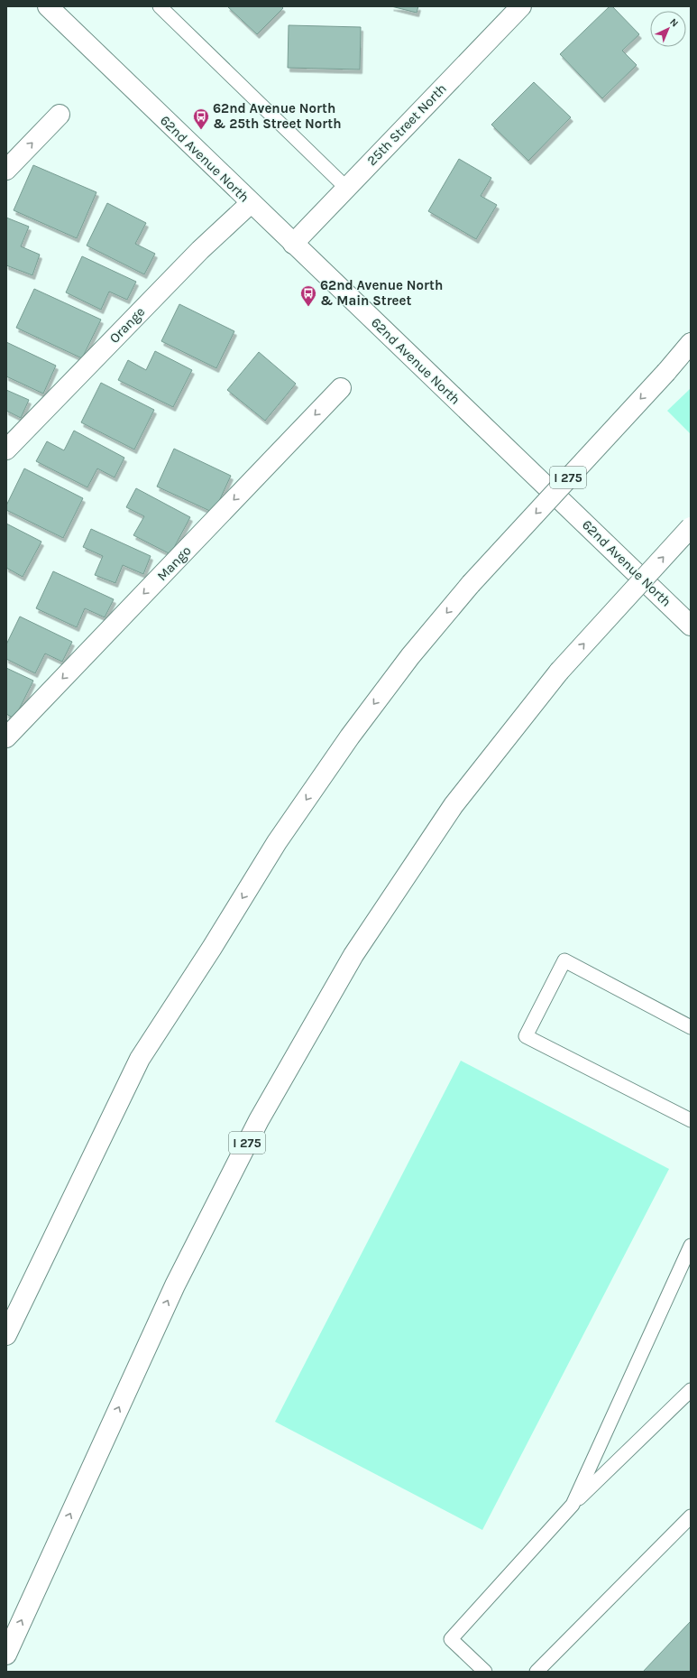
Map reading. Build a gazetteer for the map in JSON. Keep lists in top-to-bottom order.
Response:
{
  "streets": {
    "main road": [
      "25th Street North",
      "62nd Avenue North",
      "Orange",
      "I 275",
      "Mango"
    ]
  },
  "crossings": [
    ["25th Street North", "62nd Avenue North"],
    ["62nd Avenue North", "Orange"]
  ],
  "one_way": ["Mango"],
  "places": {
    "bus stop": ["62nd Avenue North & 25th Street North", "62nd Avenue North & Main Street"]
  },
  "north": "top right"
}
